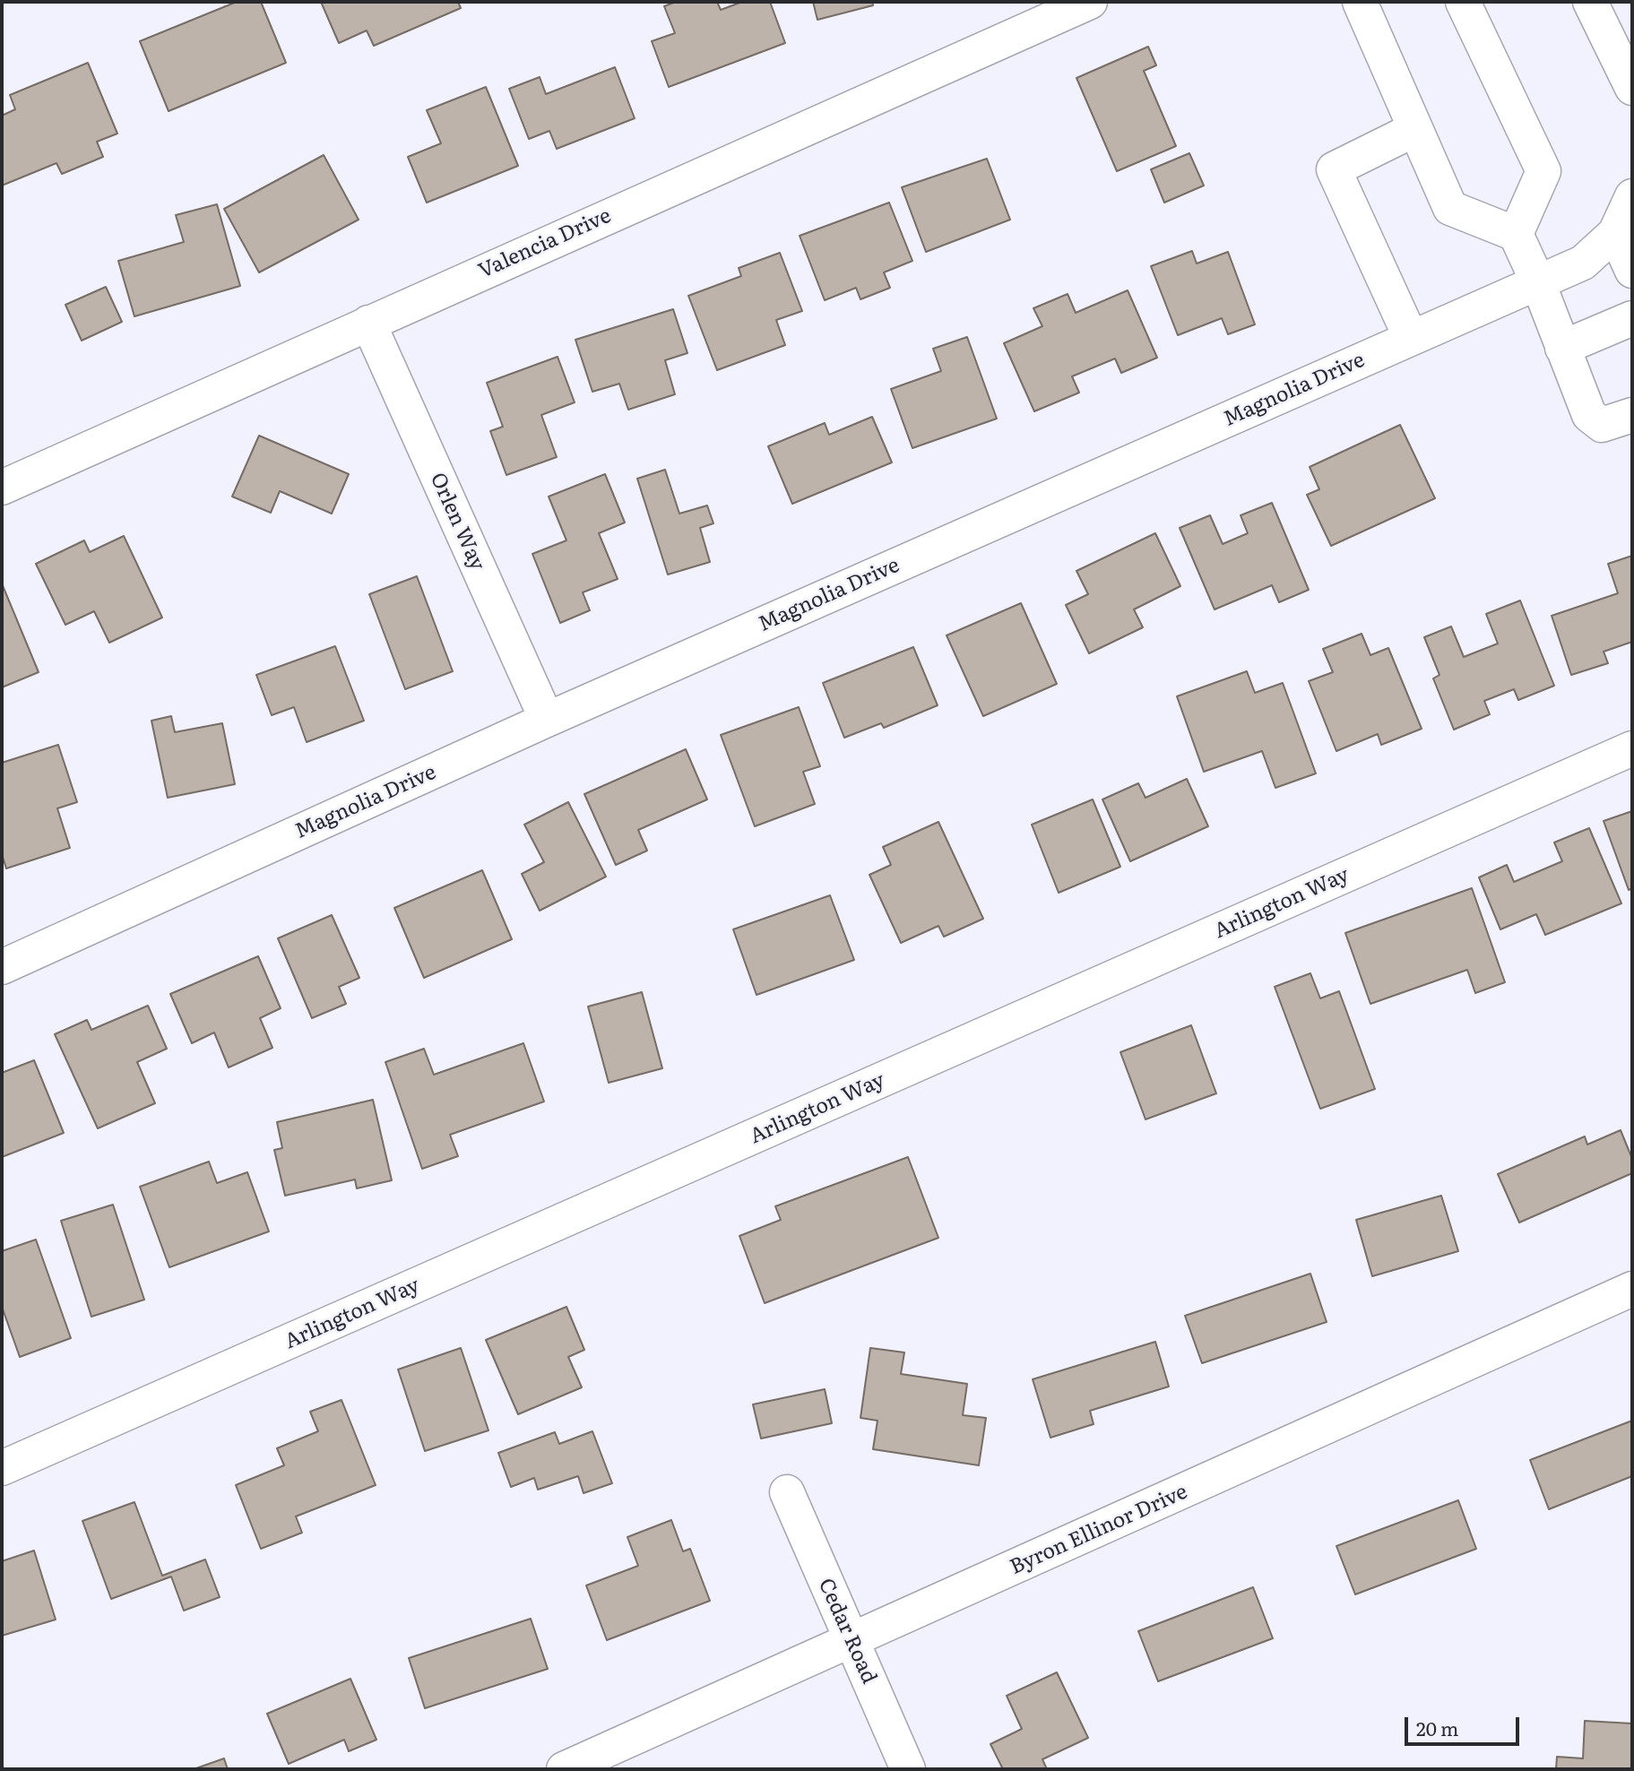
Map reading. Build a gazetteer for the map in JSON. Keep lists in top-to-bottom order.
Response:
{
  "streets": {
    "street": [
      "Valencia Drive",
      "Magnolia Drive",
      "Orlen Way",
      "Arlington Way",
      "Byron Ellinor Drive",
      "Cedar Road"
    ]
  },
  "crossings": [
    ["Valencia Drive", "Orlen Way"],
    ["Magnolia Drive", "Orlen Way"],
    ["Byron Ellinor Drive", "Cedar Road"]
  ],
  "scale_bar": "20 m"
}
